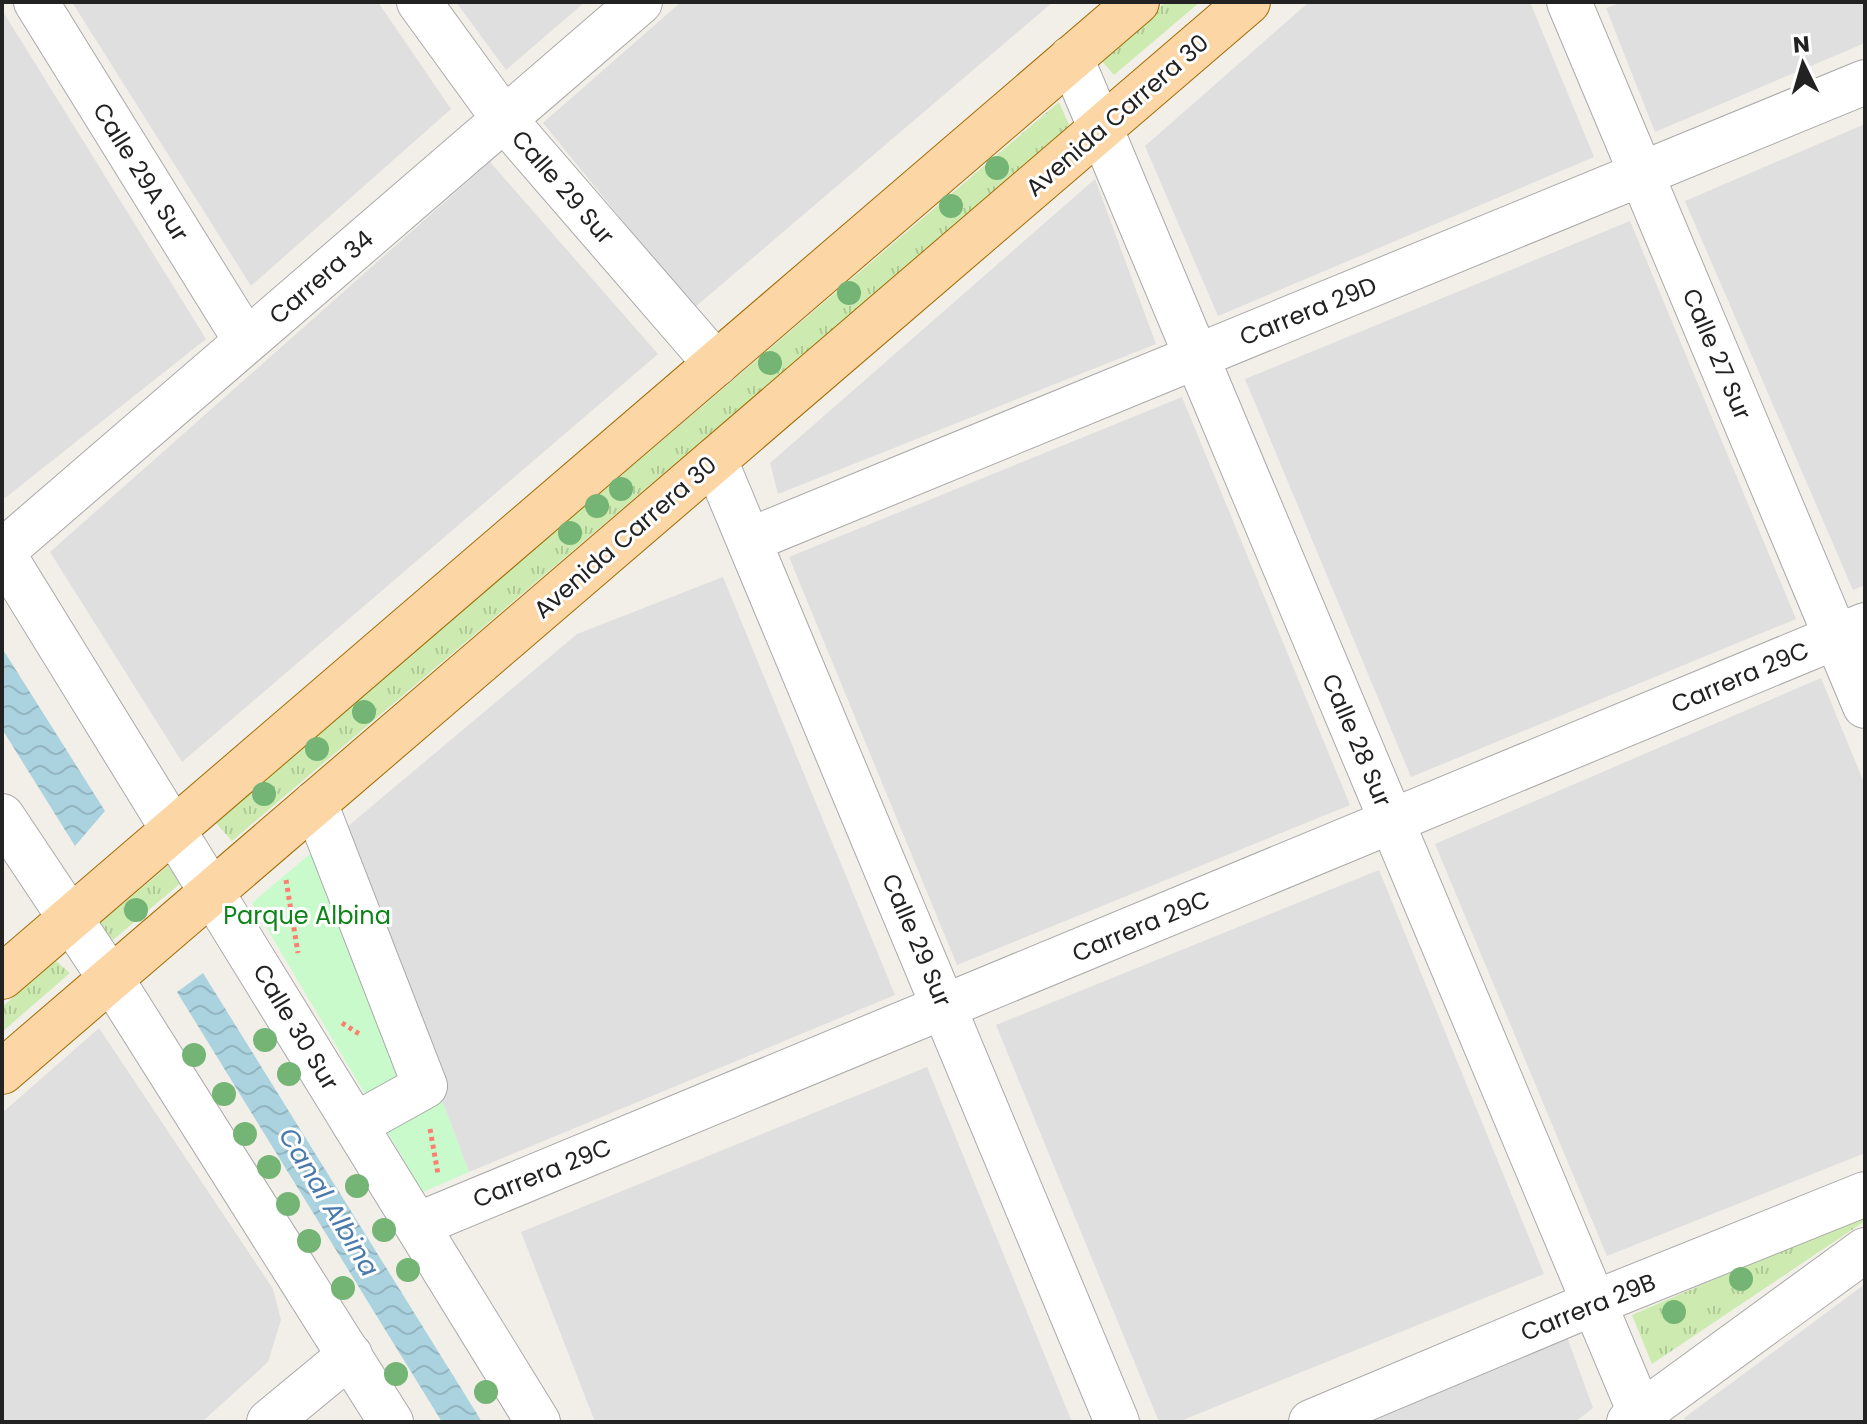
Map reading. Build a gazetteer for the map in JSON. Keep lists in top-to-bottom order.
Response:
{
  "streets": {
    "main road": ["Avenida Carrera 30"],
    "street": [
      "Calle 29A Sur",
      "Calle 29 Sur",
      "Carrera 34",
      "Carrera 29D",
      "Calle 27 Sur",
      "Carrera 29C",
      "Calle 28 Sur",
      "Calle 30 Sur",
      "Carrera 29B"
    ]
  },
  "crossings": [
    ["Avenida Carrera 30", "Calle 29 Sur"],
    ["Avenida Carrera 30", "Calle 28 Sur"],
    ["Avenida Carrera 30", "Calle 30 Sur"],
    ["Calle 29A Sur", "Carrera 34"],
    ["Calle 29 Sur", "Carrera 34"],
    ["Calle 29 Sur", "Carrera 29D"],
    ["Calle 29 Sur", "Carrera 29C"],
    ["Carrera 34", "Calle 30 Sur"],
    ["Carrera 29D", "Calle 27 Sur"],
    ["Carrera 29D", "Calle 28 Sur"],
    ["Calle 27 Sur", "Carrera 29C"],
    ["Carrera 29C", "Calle 28 Sur"],
    ["Carrera 29C", "Calle 30 Sur"],
    ["Calle 28 Sur", "Carrera 29B"]
  ],
  "water": ["Canal Albina"],
  "parks": ["Parque Albina"],
  "north": "top"
}
